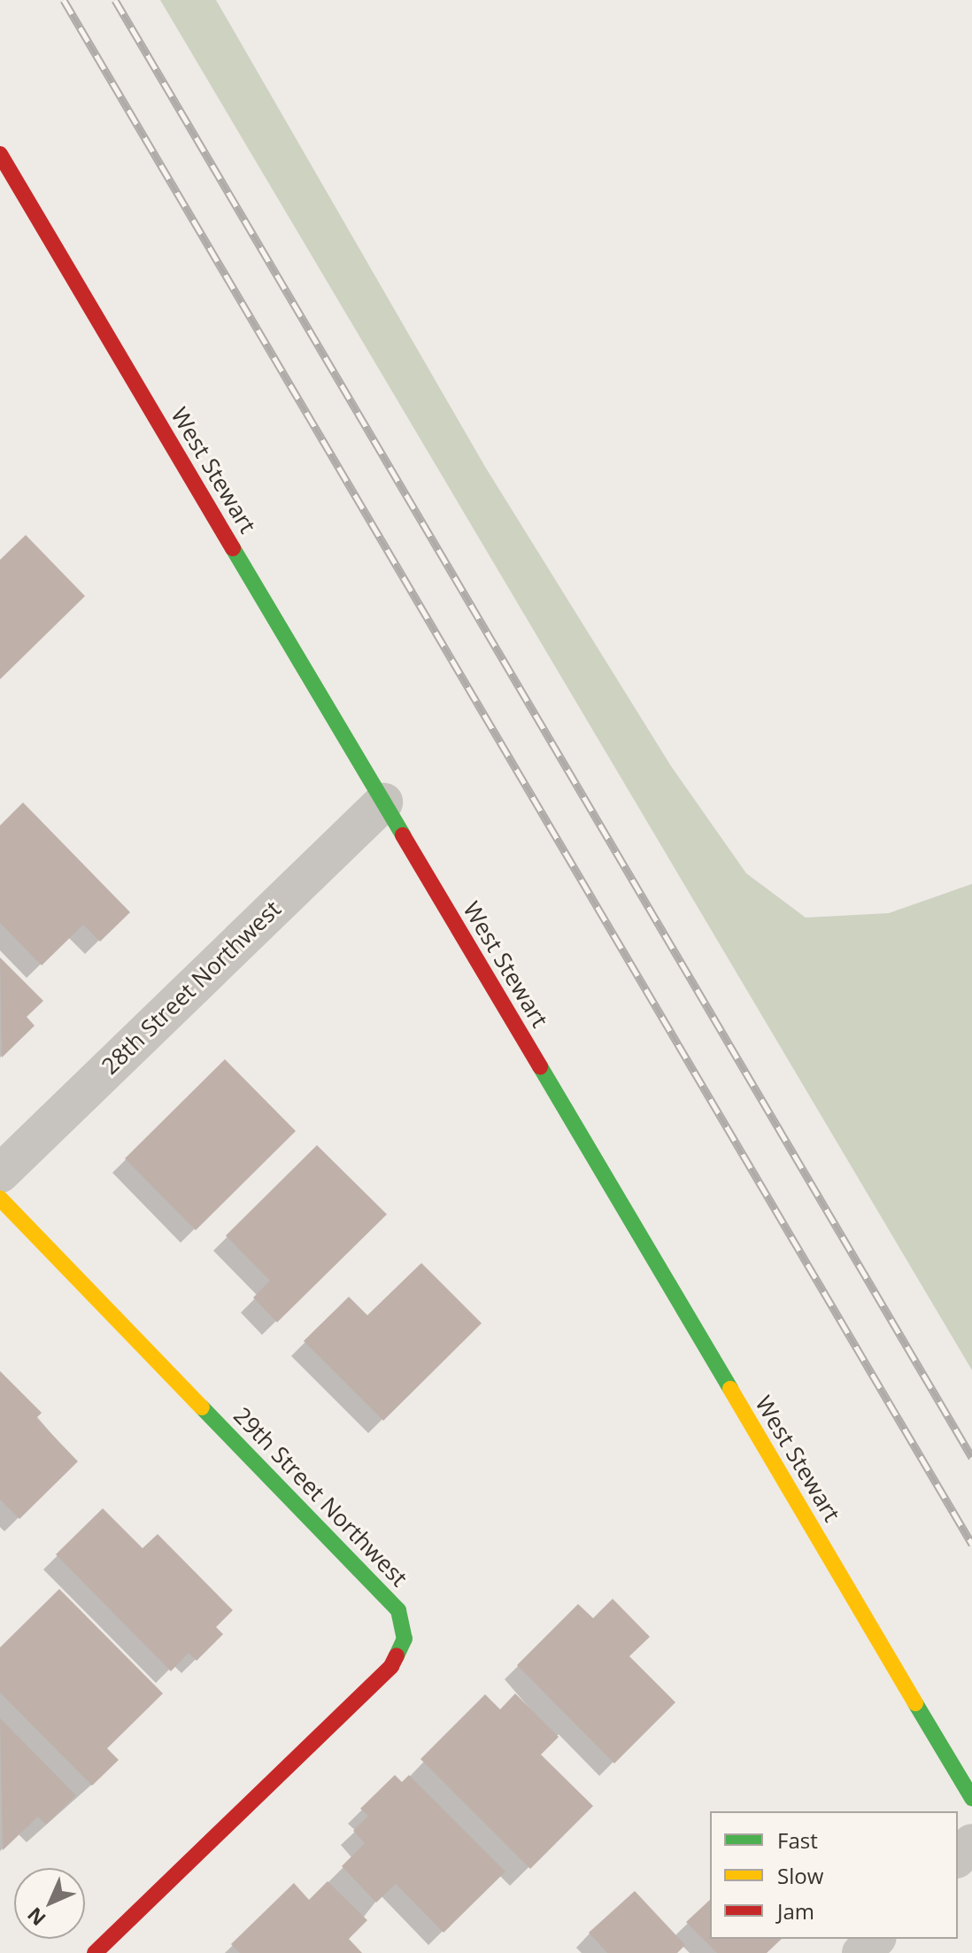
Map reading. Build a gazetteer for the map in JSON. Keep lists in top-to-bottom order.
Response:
{
  "streets": {
    "street": ["West Stewart", "28th Street Northwest", "29th Street Northwest"]
  },
  "crossings": [
    ["West Stewart", "28th Street Northwest"]
  ],
  "legend": ["Fast", "Slow", "Jam"],
  "north": "bottom left"
}
